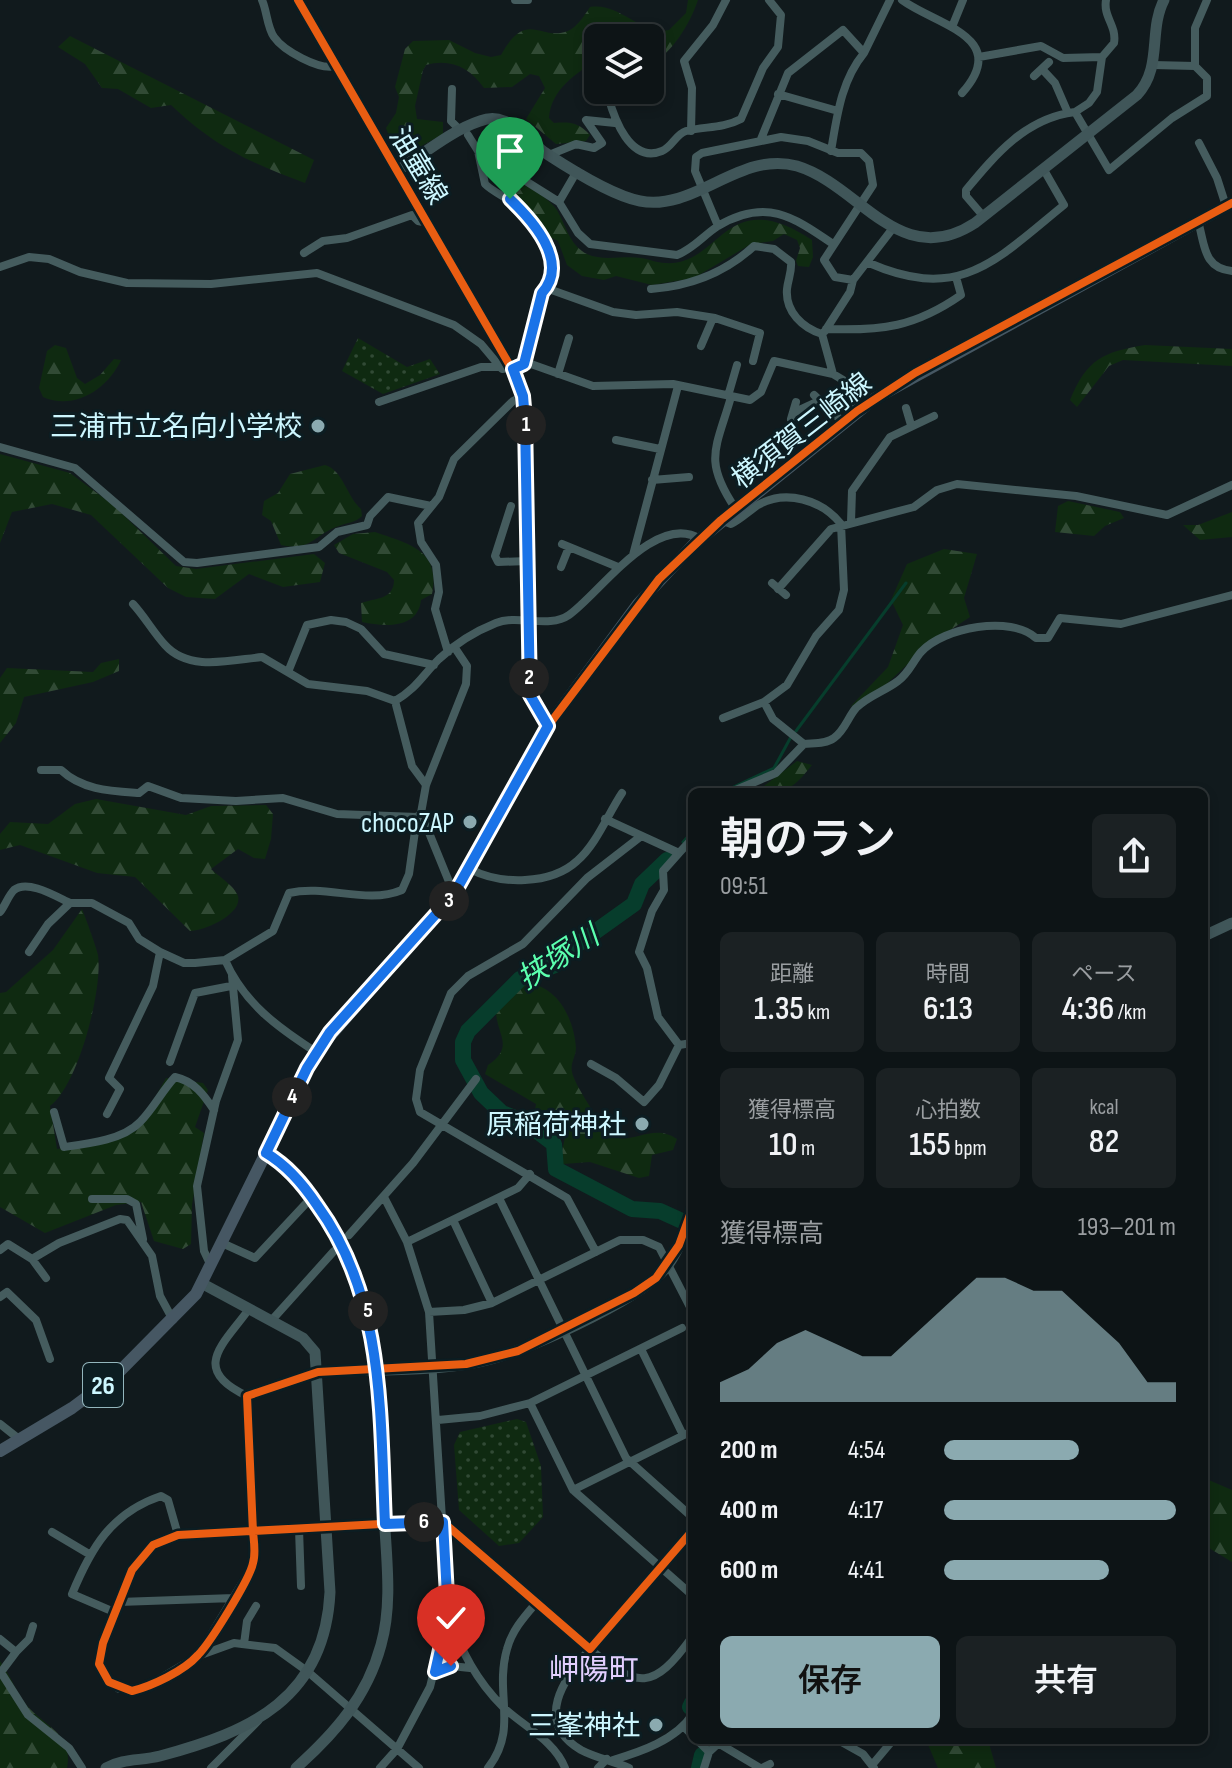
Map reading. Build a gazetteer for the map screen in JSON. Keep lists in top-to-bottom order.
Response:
{
  "streets": {
    "main road": ["横須賀三崎線", "26"],
    "street": ["油壷線"]
  },
  "crossings": [
    ["油壷線", "横須賀三崎線"]
  ],
  "districts": ["岬陽町"],
  "water": ["挟塚川"],
  "places": [
    "三浦市立名向小学校",
    "chocoZAP",
    "原稲荷神社",
    "三峯神社"
  ],
  "page": {
    "pins": [
      "1",
      "2",
      "3",
      "4",
      "5",
      "6"
    ],
    "heading": ["朝のラン", "09:51"],
    "stats": [
      ["距離", "1.35 km"],
      ["時間", "6:13"],
      ["ペース", "4:36 /km"],
      ["獲得標高", "10 m"],
      ["心拍数", "155 bpm"],
      ["kcal", "82"]
    ],
    "chart": ["獲得標高", "193–201 m"],
    "list": [
      {
        "name": "200 m",
        "note": "4:54"
      },
      {
        "name": "400 m",
        "note": "4:17"
      },
      {
        "name": "600 m",
        "note": "4:41"
      }
    ],
    "buttons": ["保存", "共有"]
  }
}
